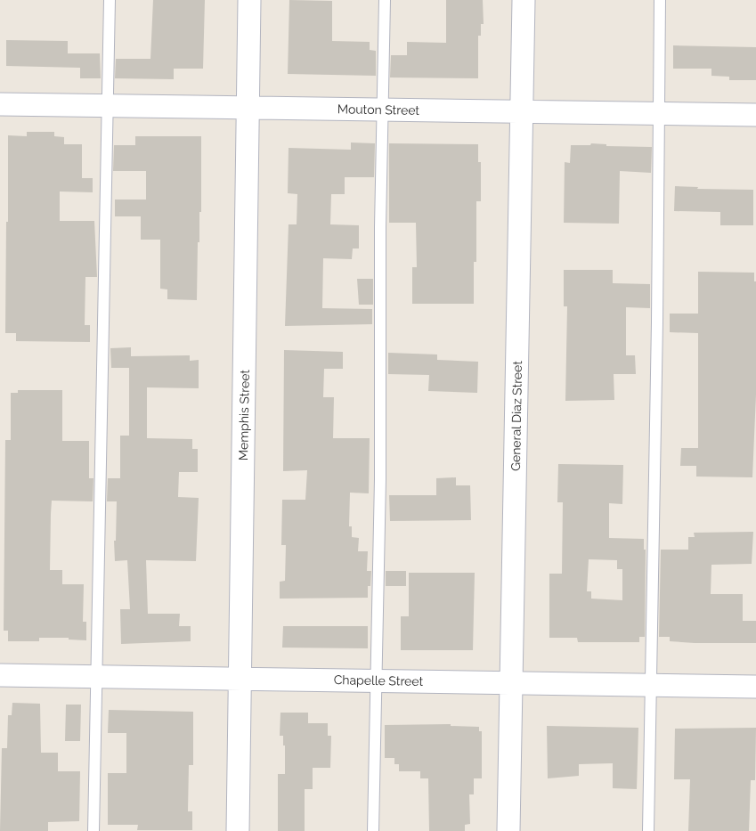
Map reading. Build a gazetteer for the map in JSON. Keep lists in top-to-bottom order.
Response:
{
  "streets": {
    "street": [
      "Mouton Street",
      "Memphis Street",
      "General Diaz Street",
      "Chapelle Street"
    ]
  },
  "crossings": [
    ["Mouton Street", "Memphis Street"],
    ["Mouton Street", "General Diaz Street"],
    ["Memphis Street", "Chapelle Street"],
    ["General Diaz Street", "Chapelle Street"]
  ]
}
